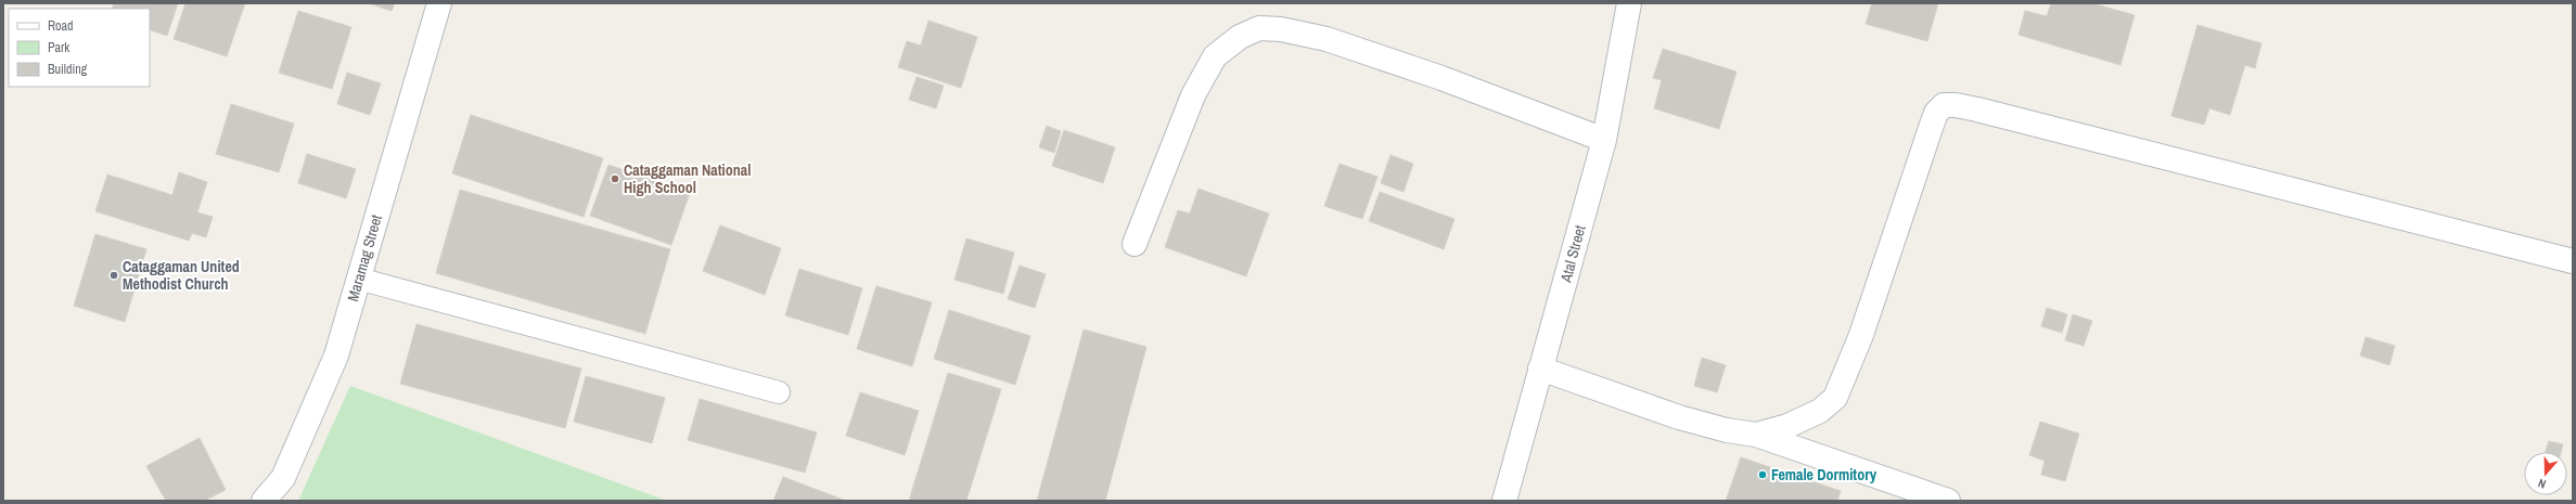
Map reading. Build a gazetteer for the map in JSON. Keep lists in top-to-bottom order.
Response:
{
  "streets": {
    "street": ["Atal Street", "Maramag Street"]
  },
  "places": ["Cataggaman National High School", "Cataggaman United Methodist Church", "Female Dormitory"],
  "legend": ["Road", "Park", "Building"],
  "north": "bottom"
}
